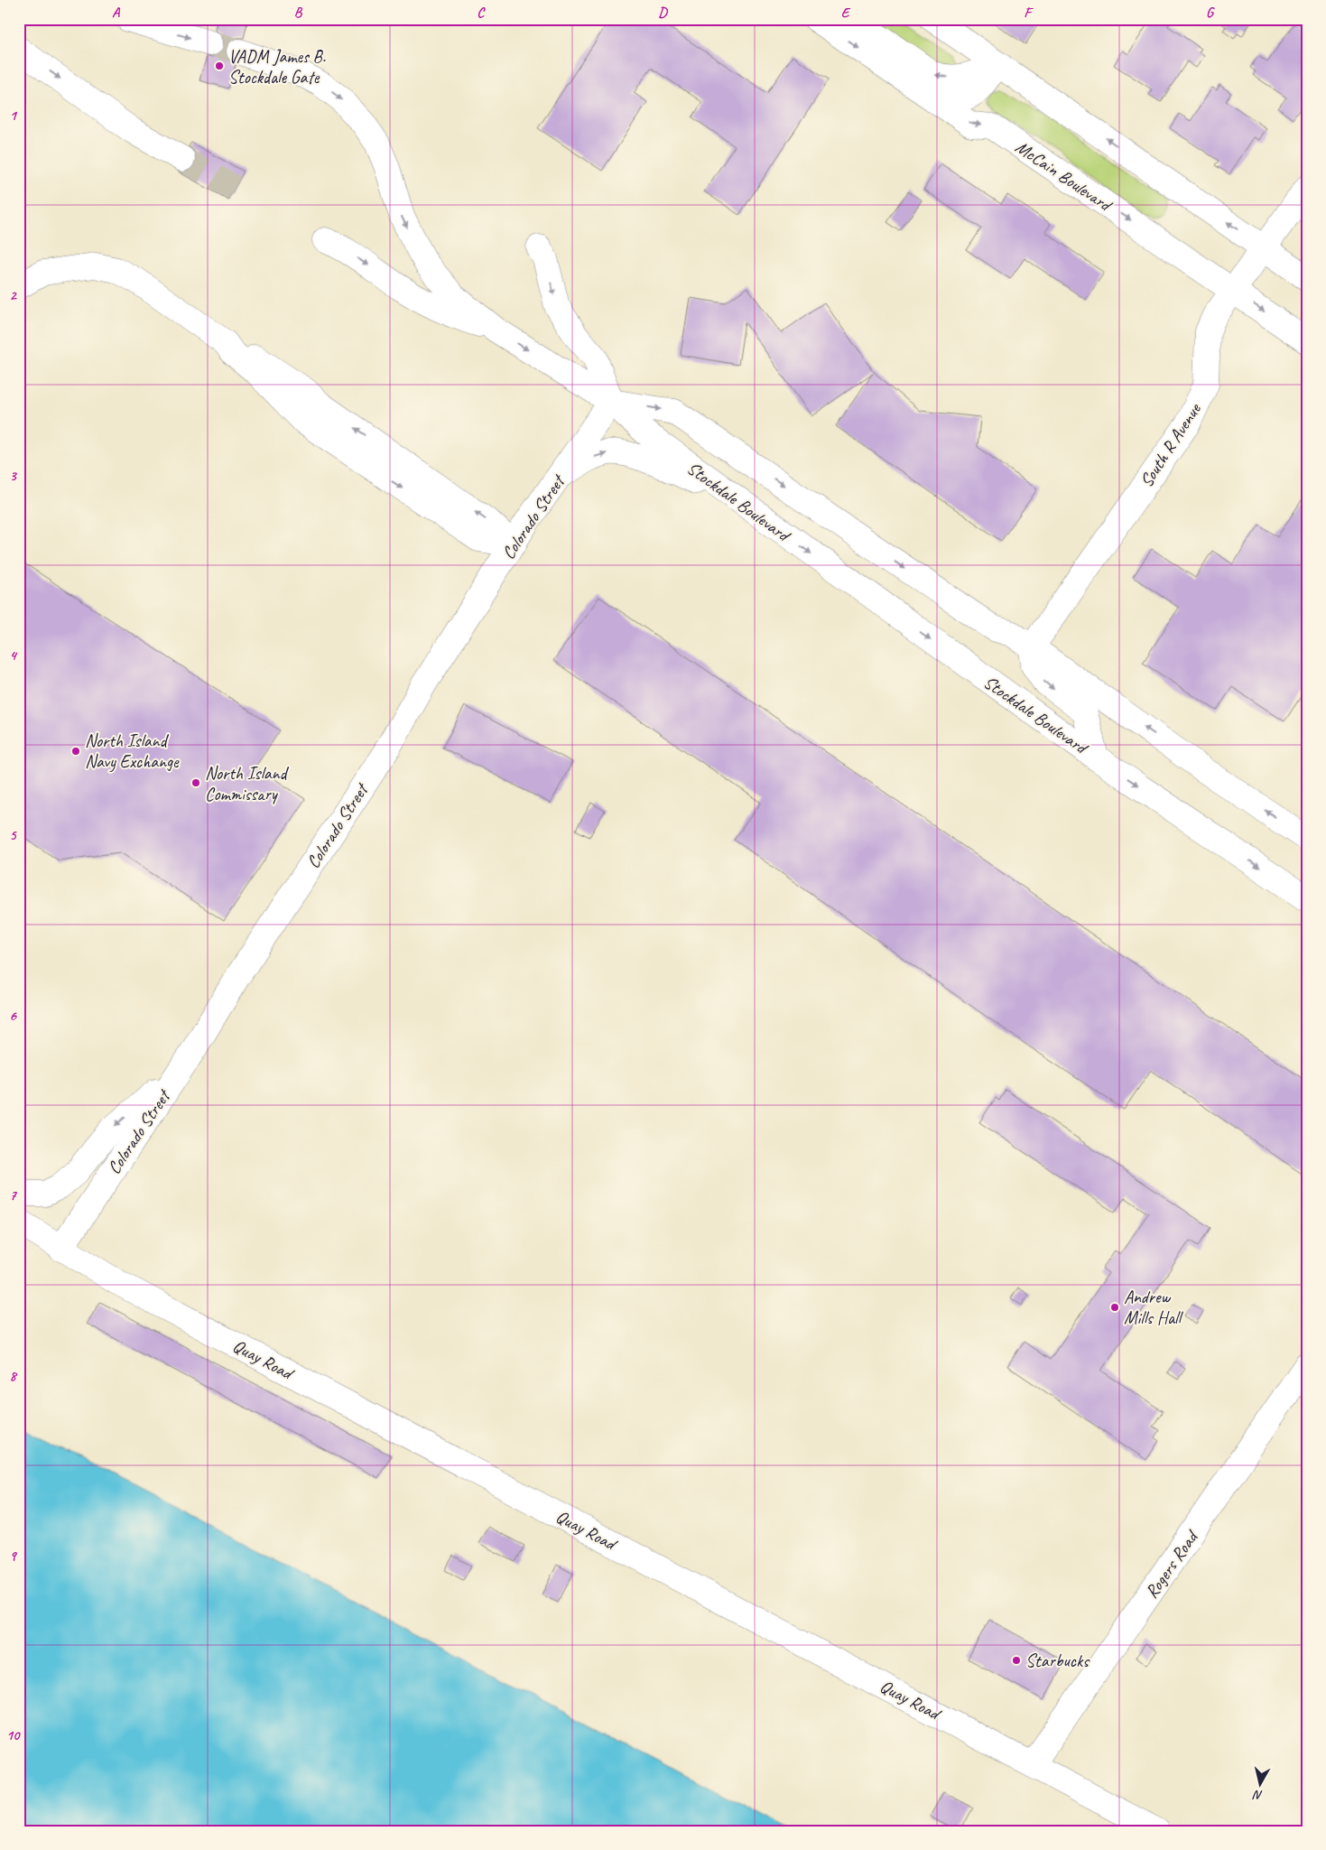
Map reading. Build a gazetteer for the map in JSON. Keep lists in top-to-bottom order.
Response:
{
  "streets": {
    "main road": [
      "McCain Boulevard",
      "South R Avenue",
      "Stockdale Boulevard",
      "Colorado Street",
      "Quay Road",
      "Rogers Road"
    ]
  },
  "crossings": [
    ["McCain Boulevard", "South R Avenue"],
    ["Stockdale Boulevard", "Colorado Street"],
    ["Colorado Street", "Quay Road"],
    ["Quay Road", "Rogers Road"]
  ],
  "places": [
    "VADM James B. Stockdale Gate",
    "North Island Navy Exchange",
    "North Island Commissary",
    "Andrew Mills Hall",
    "Starbucks"
  ],
  "north": "bottom",
  "grid": {
    "columns": [
      "A",
      "B",
      "C",
      "D",
      "E",
      "F",
      "G"
    ],
    "rows": [
      "1",
      "2",
      "3",
      "4",
      "5",
      "6",
      "7",
      "8",
      "9",
      "10"
    ]
  }
}
